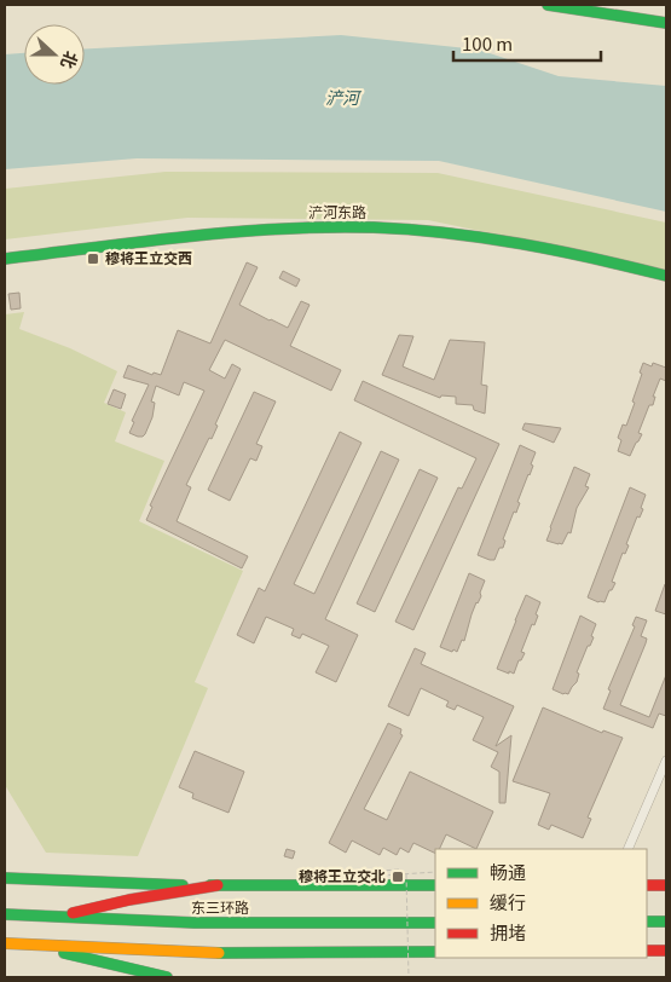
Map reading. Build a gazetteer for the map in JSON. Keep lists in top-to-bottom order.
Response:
{
  "streets": {
    "main road": ["浐河东路", "东三环路"]
  },
  "water": ["浐河"],
  "places": {
    "transit": ["穆将王立交西", "穆将王立交北"]
  },
  "legend": ["畅通", "缓行", "拥堵"],
  "scale_bar": "100 m",
  "north": "right"
}
